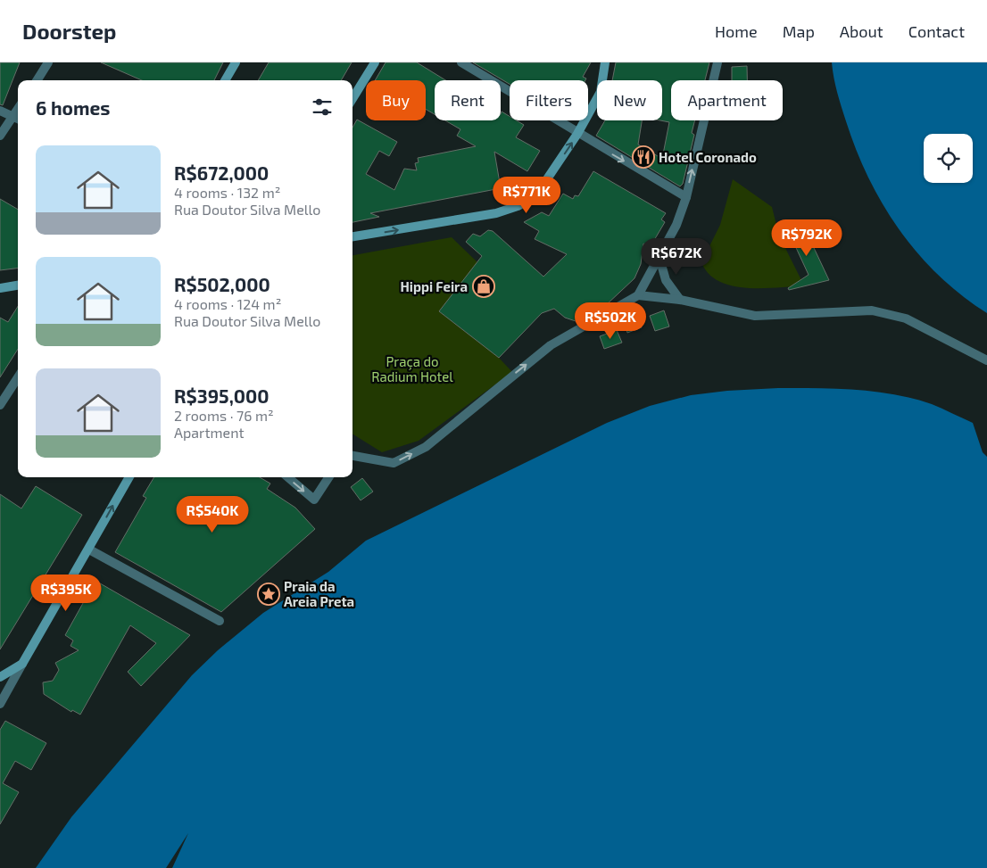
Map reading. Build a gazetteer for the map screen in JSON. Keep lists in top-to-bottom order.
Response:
{
  "parks": ["Praça do Radium Hotel"],
  "places": {
    "restaurant": ["Hotel Coronado"],
    "shop": ["Hippi Feira"],
    "place": ["Praia da Areia Preta"]
  },
  "page": {
    "header": "Doorstep",
    "nav": [
      "Home",
      "Map",
      "About",
      "Contact"
    ],
    "chip": [
      "Buy",
      "Rent",
      "Filters",
      "New",
      "Apartment"
    ],
    "heading": "6 homes",
    "list": [
      {
        "name": "R$672,000",
        "note": "4 rooms · 132 m² · Rua Doutor Silva Mello"
      },
      {
        "name": "R$502,000",
        "note": "4 rooms · 124 m² · Rua Doutor Silva Mello"
      },
      {
        "name": "R$395,000",
        "note": "2 rooms · 76 m² · Apartment"
      }
    ],
    "price": [
      "R$771K",
      "R$792K",
      "R$672K",
      "R$502K",
      "R$540K",
      "R$395K"
    ]
  }
}
